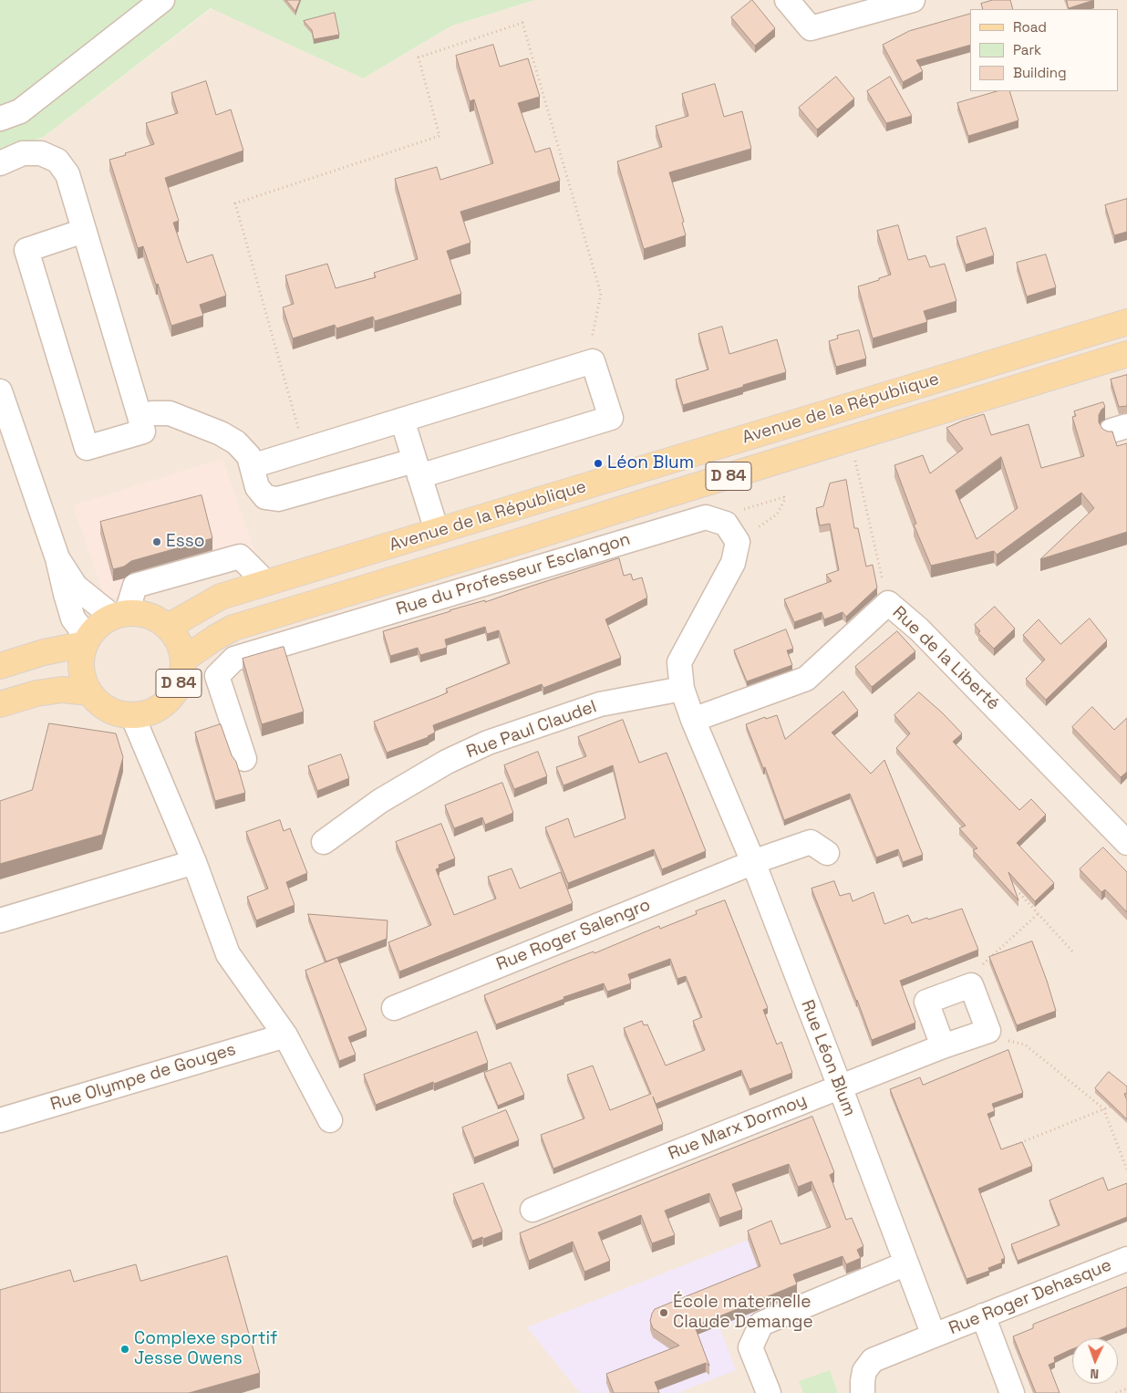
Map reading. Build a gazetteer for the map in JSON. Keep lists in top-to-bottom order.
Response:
{
  "streets": {
    "main road": ["Avenue de la République", "D 84"],
    "street": [
      "Rue du Professeur Esclangon",
      "Rue de la Liberté",
      "Rue Paul Claudel",
      "Rue Roger Salengro",
      "Rue Léon Blum",
      "Rue Olympe de Gouges",
      "Rue Marx Dormoy",
      "Rue Roger Dehasque"
    ]
  },
  "crossings": [
    ["Avenue de la République", "D 84"],
    ["Rue de la Liberté", "Rue Léon Blum"],
    ["Rue Paul Claudel", "Rue Léon Blum"],
    ["Rue Roger Salengro", "Rue Léon Blum"],
    ["Rue Léon Blum", "Rue Marx Dormoy"],
    ["Rue Léon Blum", "Rue Roger Dehasque"]
  ],
  "places": [
    "Léon Blum",
    "Esso",
    "École maternelle Claude Demange",
    "Complexe sportif Jesse Owens"
  ],
  "legend": ["Road", "Park", "Building"],
  "north": "bottom"
}
